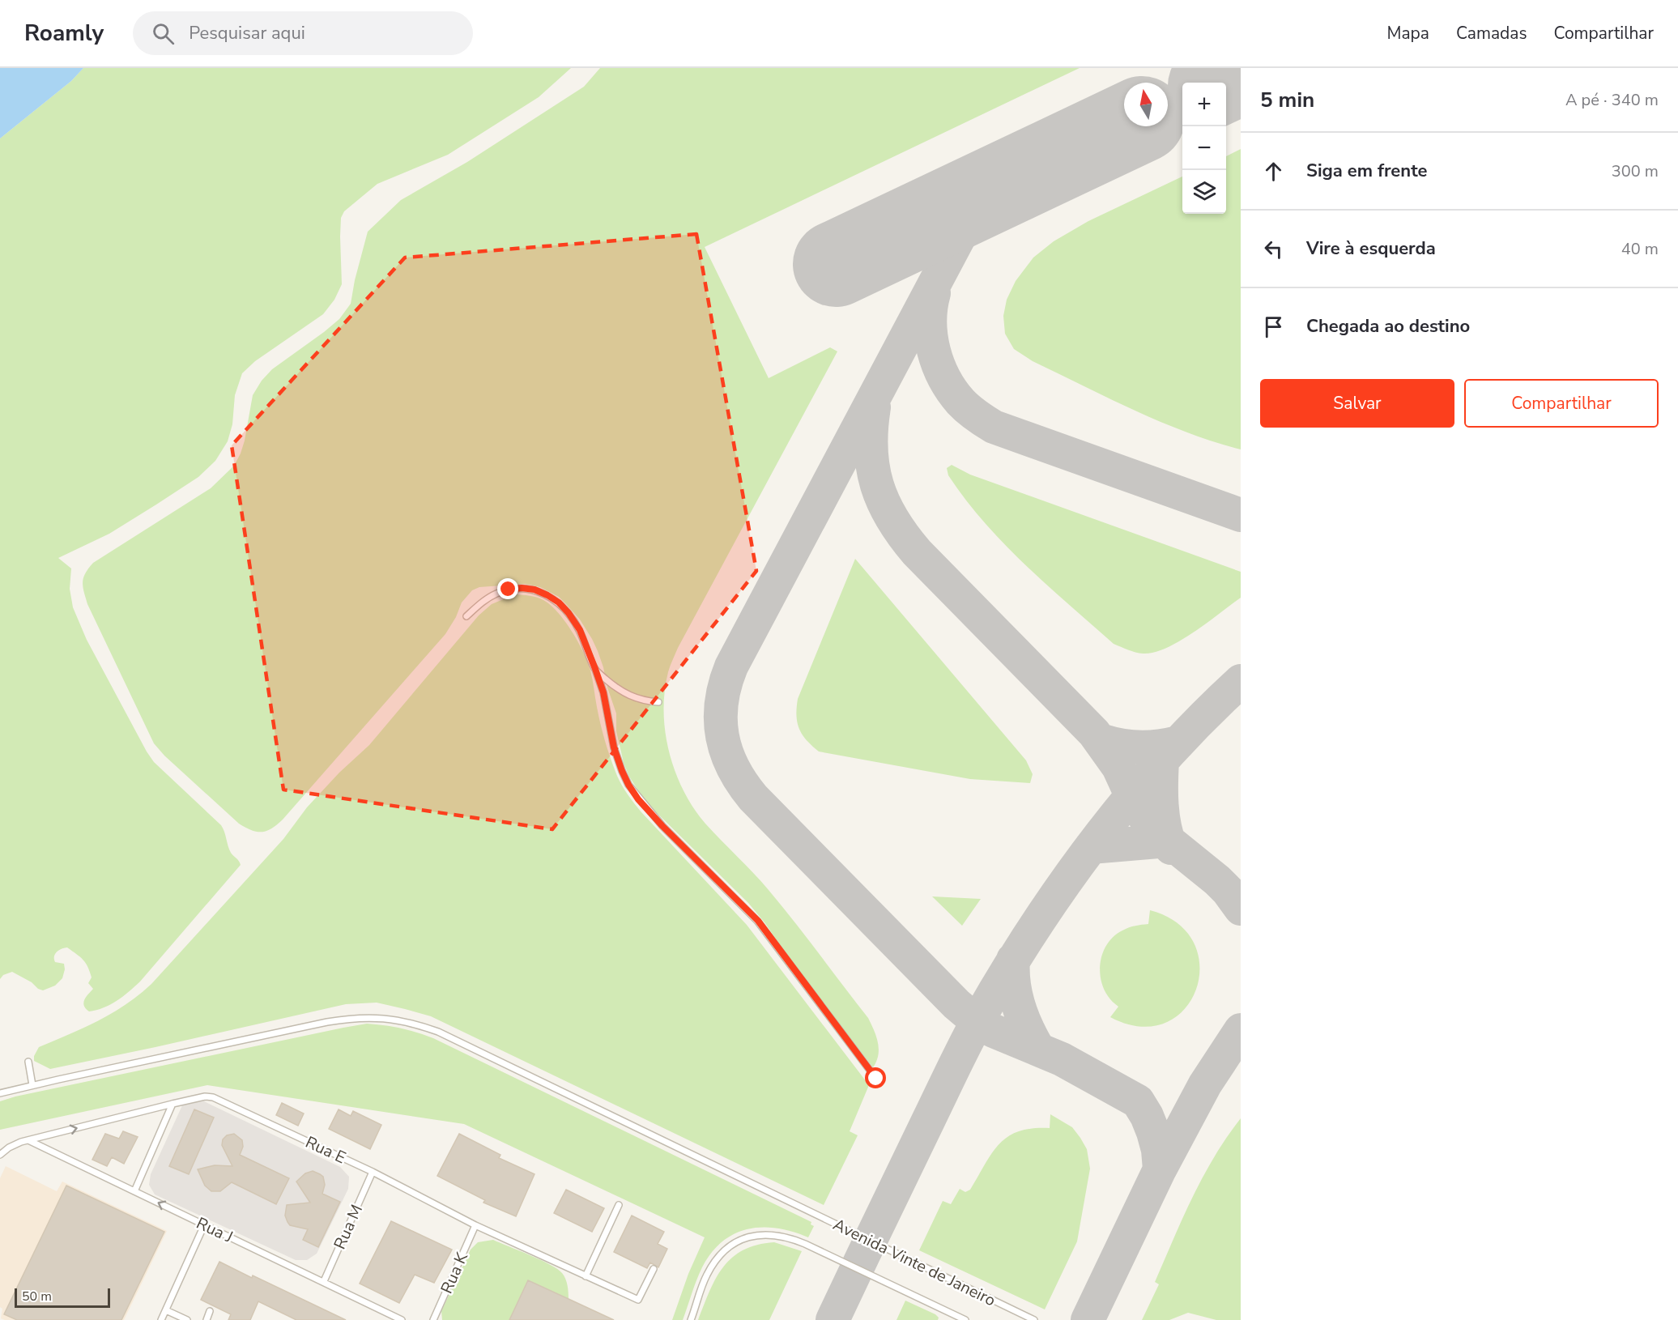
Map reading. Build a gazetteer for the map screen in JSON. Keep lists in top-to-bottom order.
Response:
{
  "streets": {
    "lane": [
      "Rua E",
      "Rua M",
      "Rua J",
      "Avenida Vinte de Janeiro",
      "Rua K"
    ]
  },
  "crossings": [
    ["Rua E", "Rua M"],
    ["Rua E", "Rua J"],
    ["Rua E", "Rua K"],
    ["Rua M", "Rua J"]
  ],
  "scale_bar": "50 m",
  "north": "top",
  "page": {
    "header": "Roamly",
    "search": "Pesquisar aqui",
    "nav": ["Mapa", "Camadas", "Compartilhar"],
    "heading": ["5 min", "A pé · 340 m"],
    "map_buttons": ["+", "−"],
    "list": [
      ["Siga em frente", "300 m"],
      ["Vire à esquerda", "40 m"],
      "Chegada ao destino"
    ],
    "buttons": ["Salvar", "Compartilhar"],
    "scale": "50 m"
  }
}
